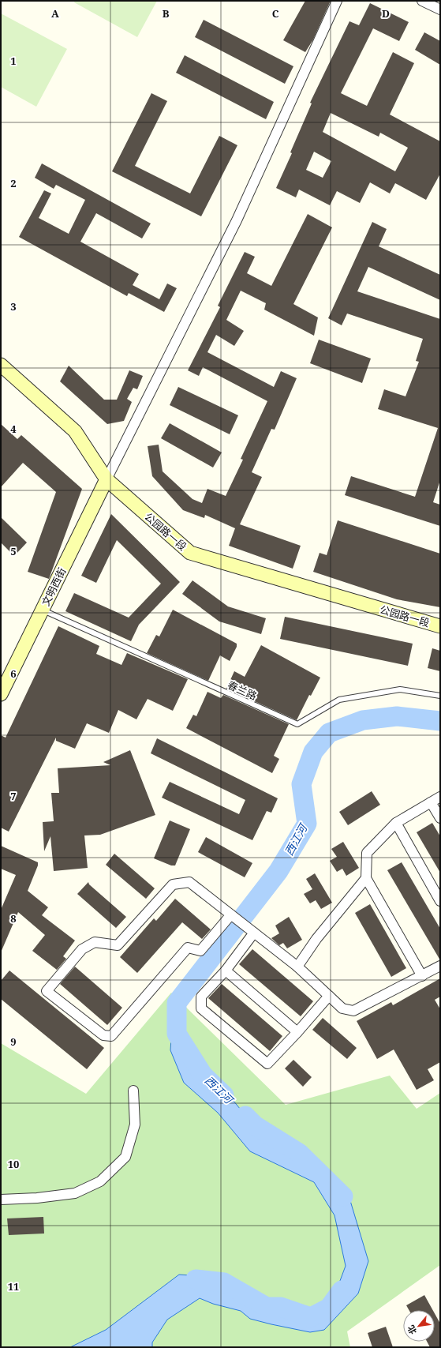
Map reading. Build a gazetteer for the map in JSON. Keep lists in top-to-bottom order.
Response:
{
  "streets": {
    "street": ["公园路一段", "文明西街"],
    "lane": ["春兰路"]
  },
  "crossings": [
    ["公园路一段", "文明西街"],
    ["文明西街", "春兰路"]
  ],
  "water": ["西江河"],
  "north": "bottom left",
  "grid": {
    "columns": [
      "A",
      "B",
      "C",
      "D"
    ],
    "rows": [
      "1",
      "2",
      "3",
      "4",
      "5",
      "6",
      "7",
      "8",
      "9",
      "10",
      "11"
    ]
  }
}
